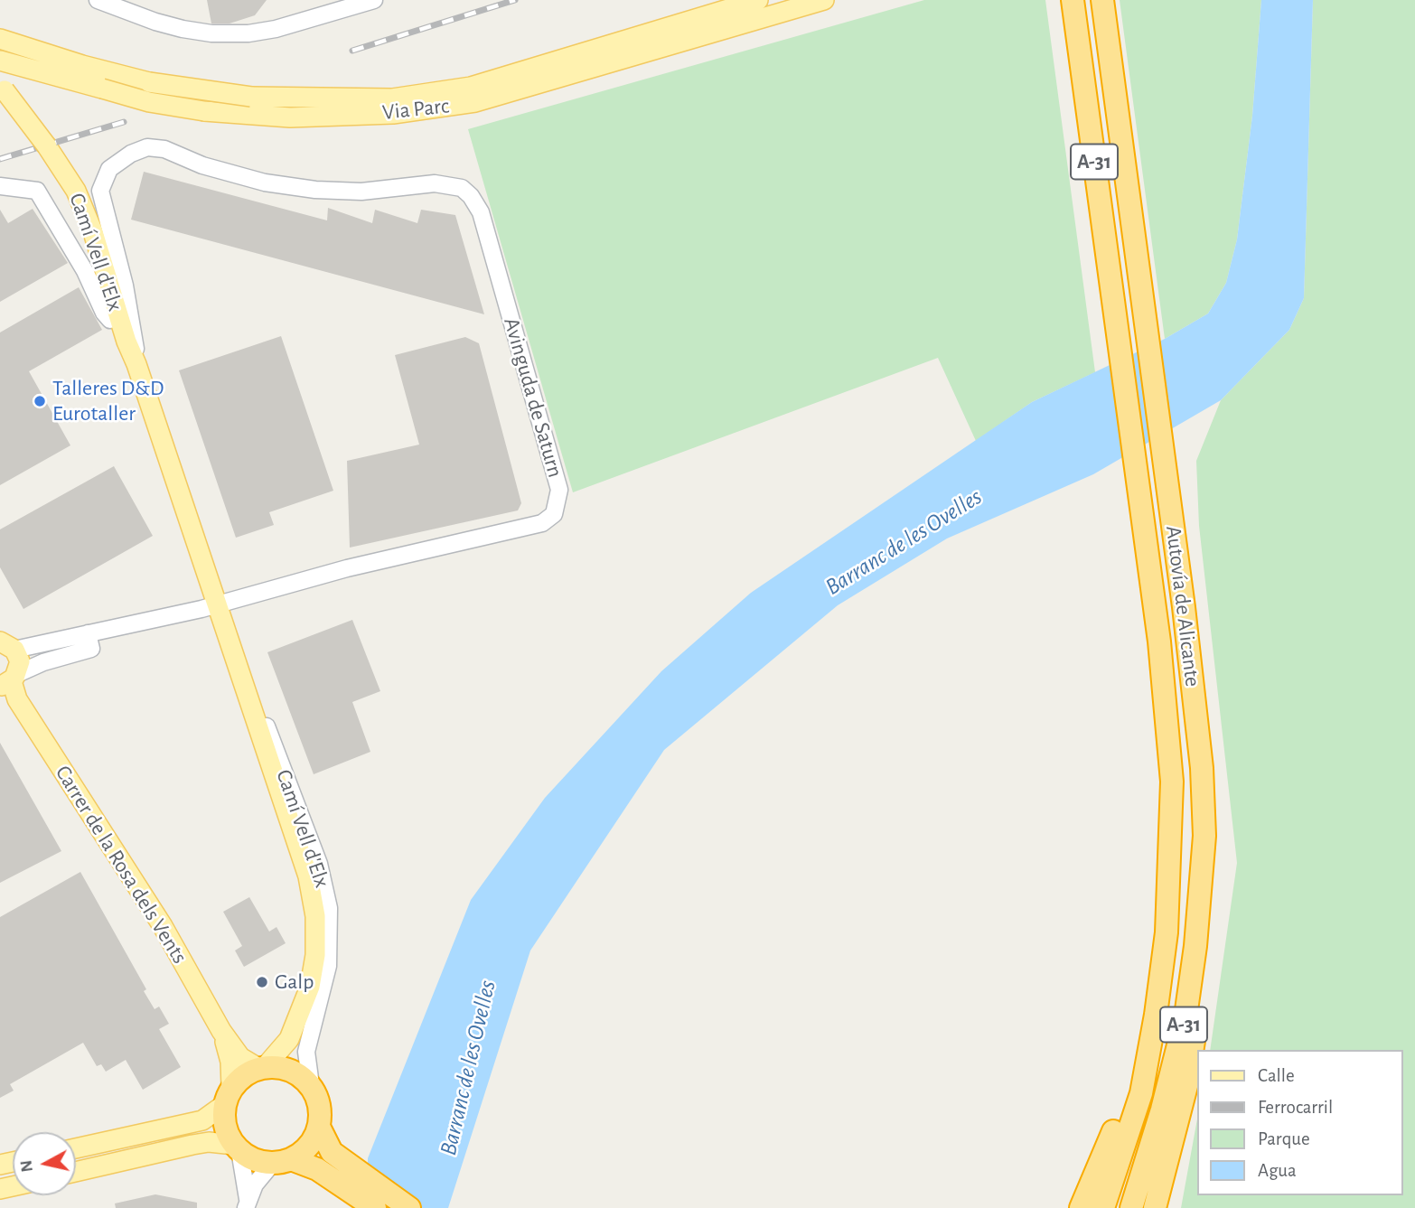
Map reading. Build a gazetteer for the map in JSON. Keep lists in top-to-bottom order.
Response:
{
  "streets": {
    "highway": ["A-31", "Autovía de Alicante"],
    "main road": ["Via Parc", "Camí Vell d'Elx", "Carrer de la Rosa dels Vents"],
    "street": ["Avinguda de Saturn"]
  },
  "crossings": [
    ["Camí Vell d'Elx", "Avinguda de Saturn"],
    ["Camí Vell d'Elx", "Carrer de la Rosa dels Vents"]
  ],
  "water": ["Barranc de les Ovelles"],
  "places": ["Talleres D&D Eurotaller", "Galp"],
  "legend": [
    "Calle",
    "Ferrocarril",
    "Parque",
    "Agua"
  ],
  "north": "left"
}
